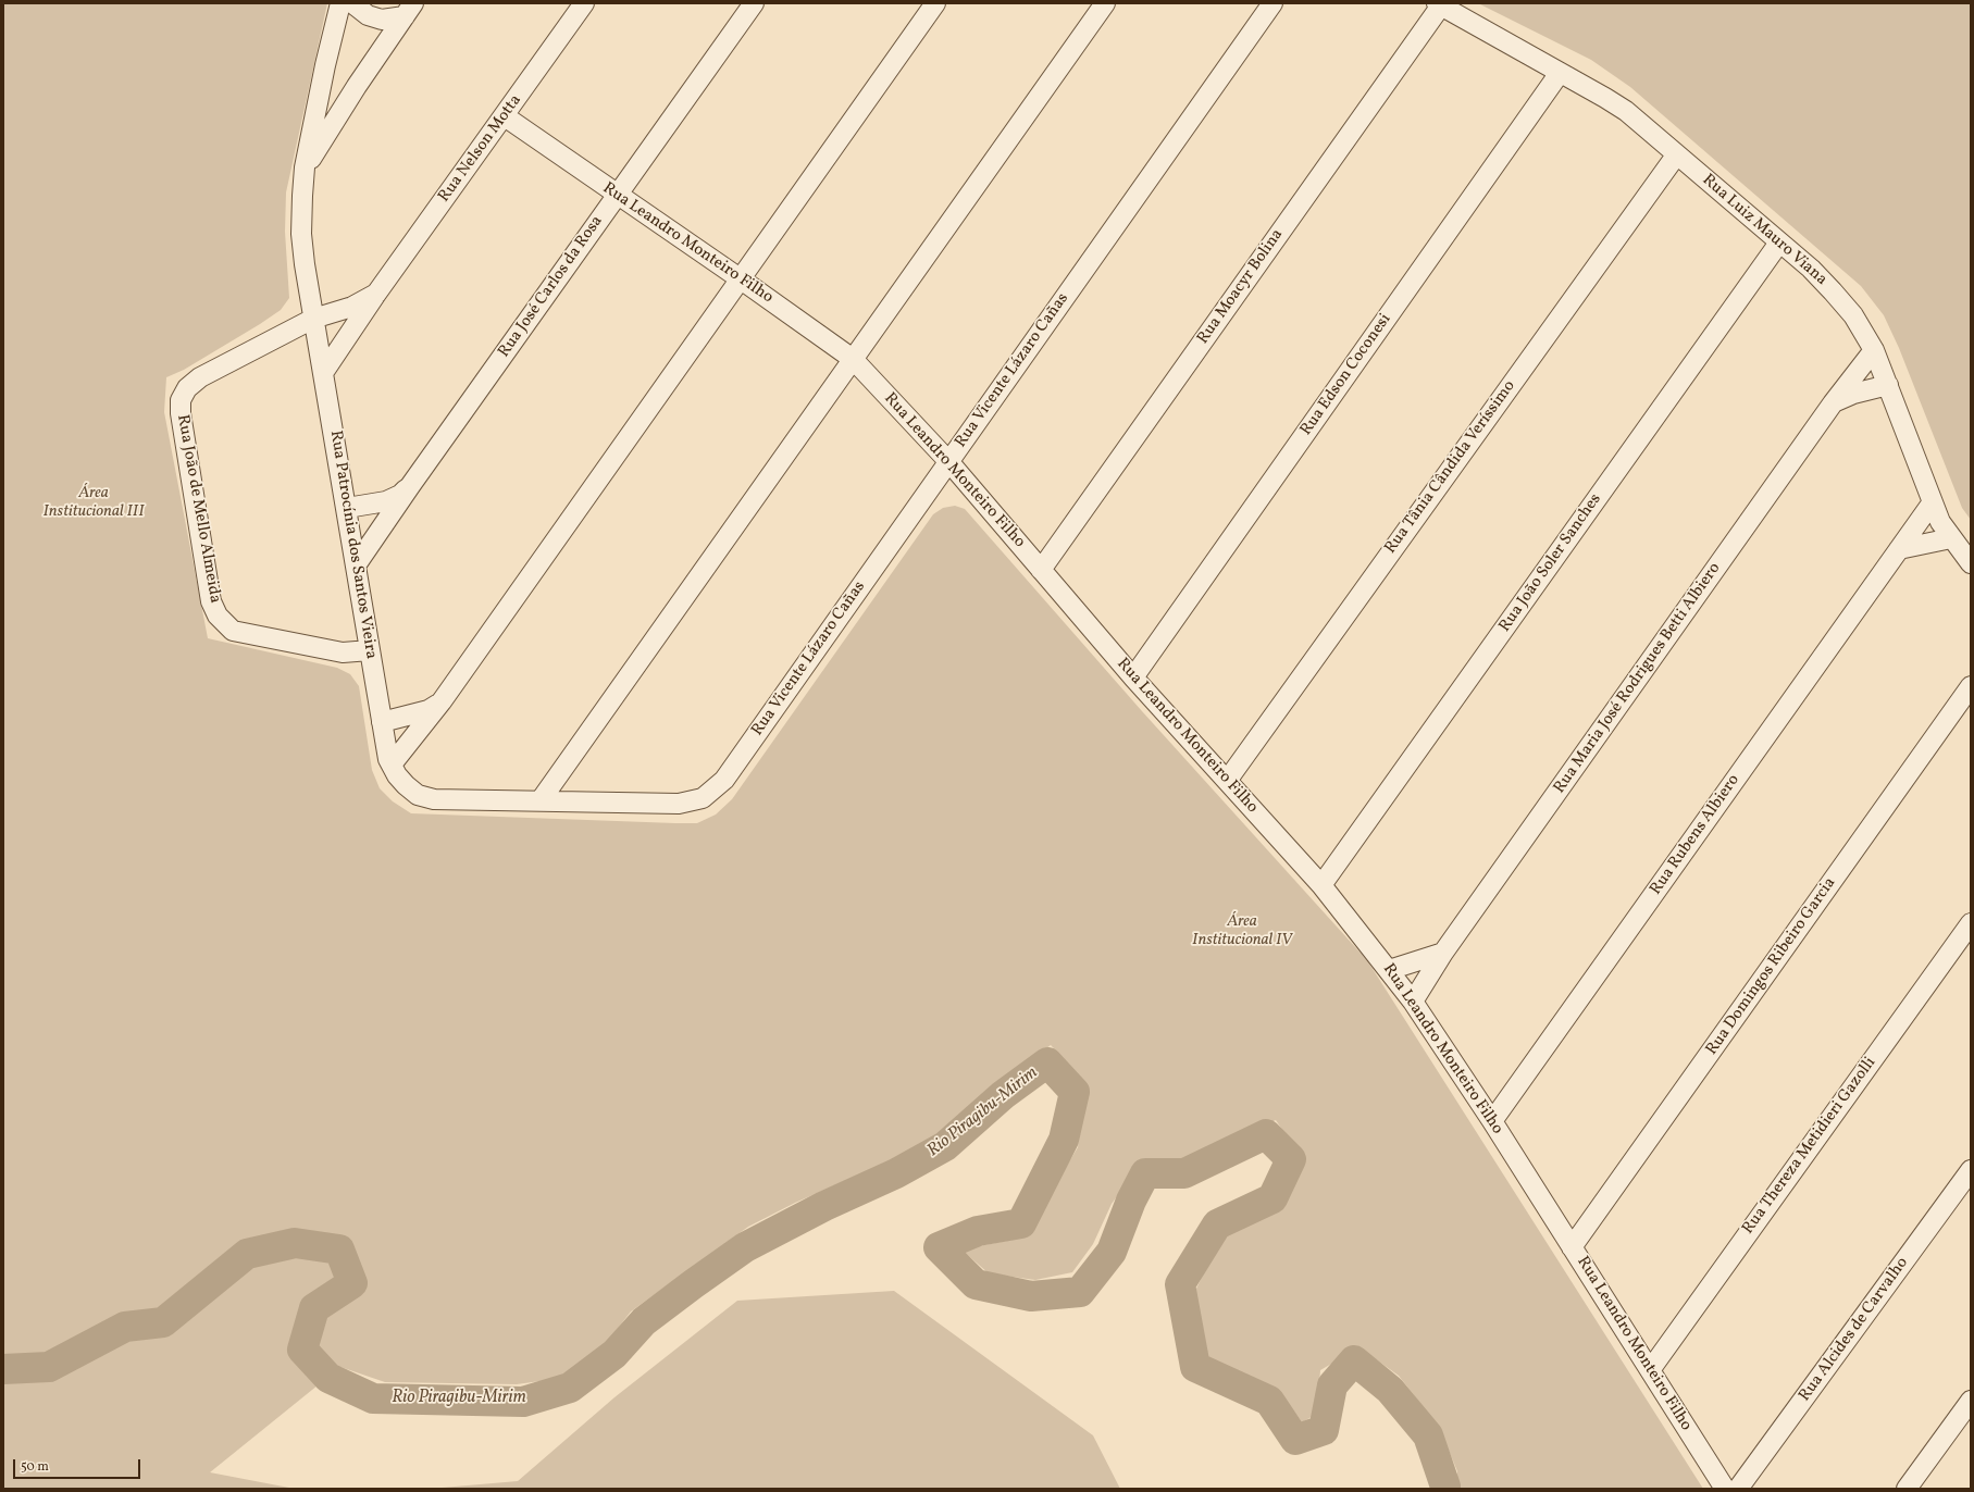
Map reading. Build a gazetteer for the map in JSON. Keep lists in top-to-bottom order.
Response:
{
  "streets": {
    "street": [
      "Rua Nelson Motta",
      "Rua Luiz Mauro Viana",
      "Rua Leandro Monteiro Filho",
      "Rua José Carlos da Rosa",
      "Rua Moacyr Bolina",
      "Rua Vicente Lázaro Cañas",
      "Rua Edson Coconesi",
      "Rua Tânia Cândida Veríssimo",
      "Rua João de Mello Almeida",
      "Rua Patrocínia dos Santos Vieira",
      "Rua João Soler Sanches",
      "Rua Maria José Rodrigues Betti Albiero",
      "Rua Rubens Albiero",
      "Rua Domingos Ribeiro Garcia",
      "Rua Thereza Metidieri Gazolli",
      "Rua Alcides de Carvalho"
    ]
  },
  "crossings": [
    ["Rua Nelson Motta", "Rua Leandro Monteiro Filho"],
    ["Rua Nelson Motta", "Rua João de Mello Almeida"],
    ["Rua Nelson Motta", "Rua Patrocínia dos Santos Vieira"],
    ["Rua Luiz Mauro Viana", "Rua Moacyr Bolina"],
    ["Rua Luiz Mauro Viana", "Rua Edson Coconesi"],
    ["Rua Luiz Mauro Viana", "Rua Tânia Cândida Veríssimo"],
    ["Rua Luiz Mauro Viana", "Rua João Soler Sanches"],
    ["Rua Luiz Mauro Viana", "Rua Maria José Rodrigues Betti Albiero"],
    ["Rua Luiz Mauro Viana", "Rua Rubens Albiero"],
    ["Rua Leandro Monteiro Filho", "Rua José Carlos da Rosa"],
    ["Rua Leandro Monteiro Filho", "Rua Moacyr Bolina"],
    ["Rua Leandro Monteiro Filho", "Rua Vicente Lázaro Cañas"],
    ["Rua Leandro Monteiro Filho", "Rua Edson Coconesi"],
    ["Rua Leandro Monteiro Filho", "Rua Tânia Cândida Veríssimo"],
    ["Rua Leandro Monteiro Filho", "Rua João Soler Sanches"],
    ["Rua Leandro Monteiro Filho", "Rua Maria José Rodrigues Betti Albiero"],
    ["Rua Leandro Monteiro Filho", "Rua Rubens Albiero"],
    ["Rua Leandro Monteiro Filho", "Rua Domingos Ribeiro Garcia"],
    ["Rua Leandro Monteiro Filho", "Rua Thereza Metidieri Gazolli"],
    ["Rua José Carlos da Rosa", "Rua Patrocínia dos Santos Vieira"],
    ["Rua Vicente Lázaro Cañas", "Rua Patrocínia dos Santos Vieira"],
    ["Rua João de Mello Almeida", "Rua Patrocínia dos Santos Vieira"]
  ],
  "water": ["Rio Piragibu-Mirim"],
  "parks": ["Área Institucional III", "Área Institucional IV"],
  "scale_bar": "50 m"
}
